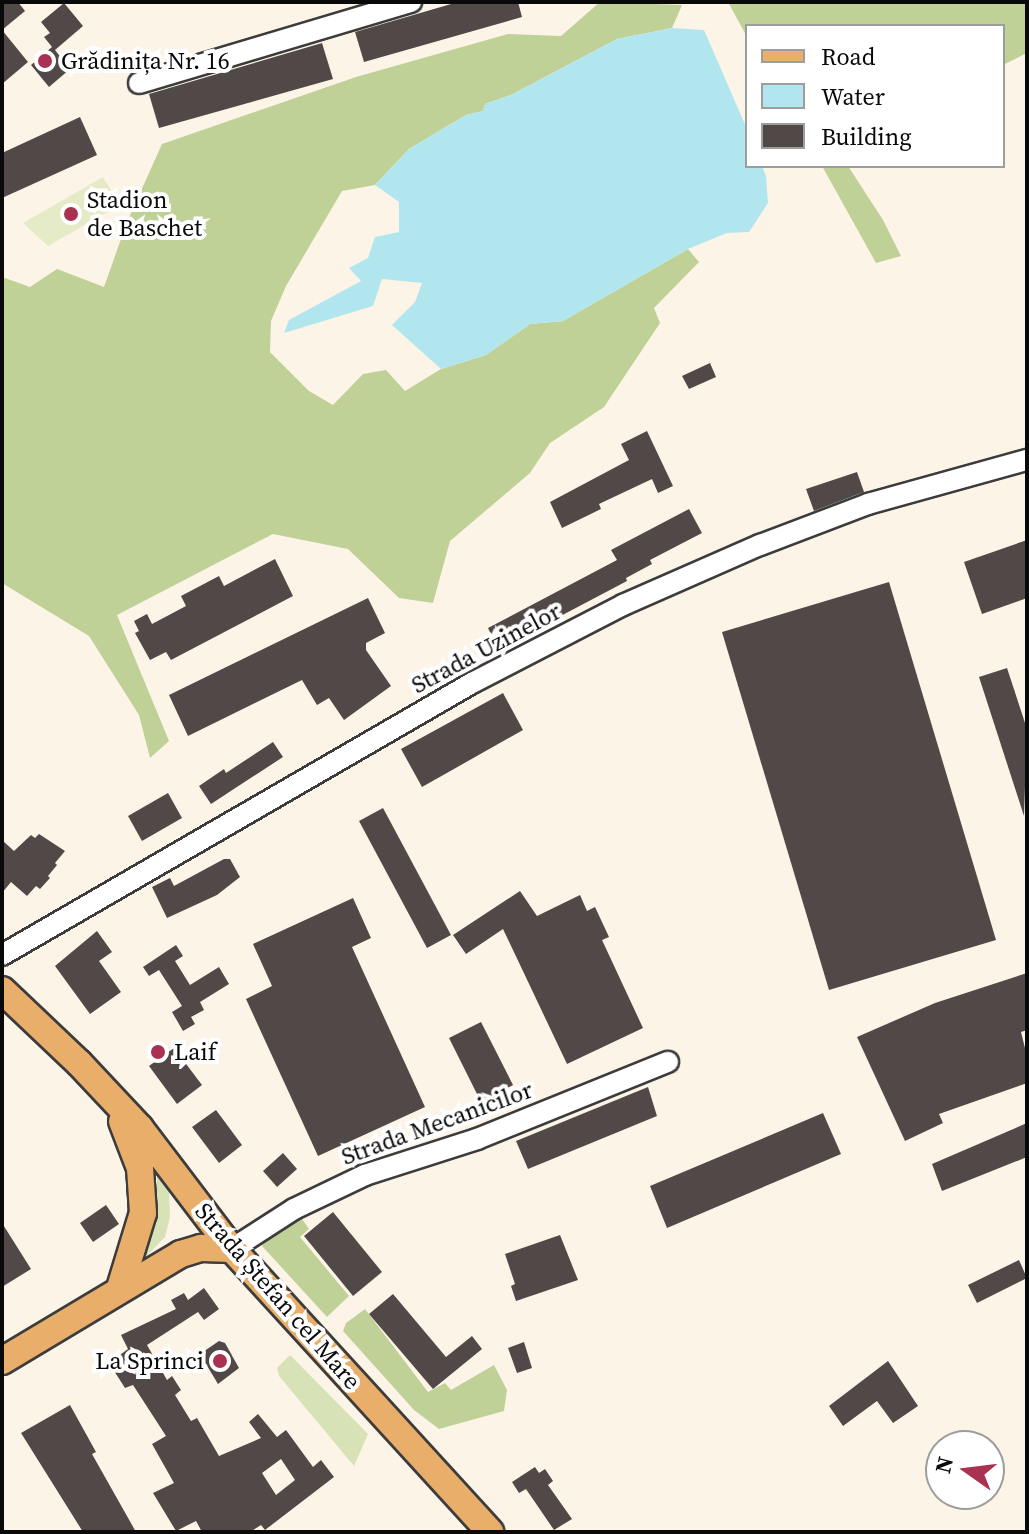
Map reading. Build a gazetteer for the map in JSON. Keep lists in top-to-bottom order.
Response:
{
  "streets": {
    "main road": ["Strada Ștefan cel Mare"],
    "street": ["Strada Uzinelor", "Strada Mecanicilor"]
  },
  "crossings": [
    ["Strada Mecanicilor", "Strada Ștefan cel Mare"]
  ],
  "places": [
    "Grădinița Nr. 16",
    "Stadion de Baschet",
    "Laif",
    "La Sprinci"
  ],
  "legend": ["Road", "Water", "Building"],
  "north": "left"
}
